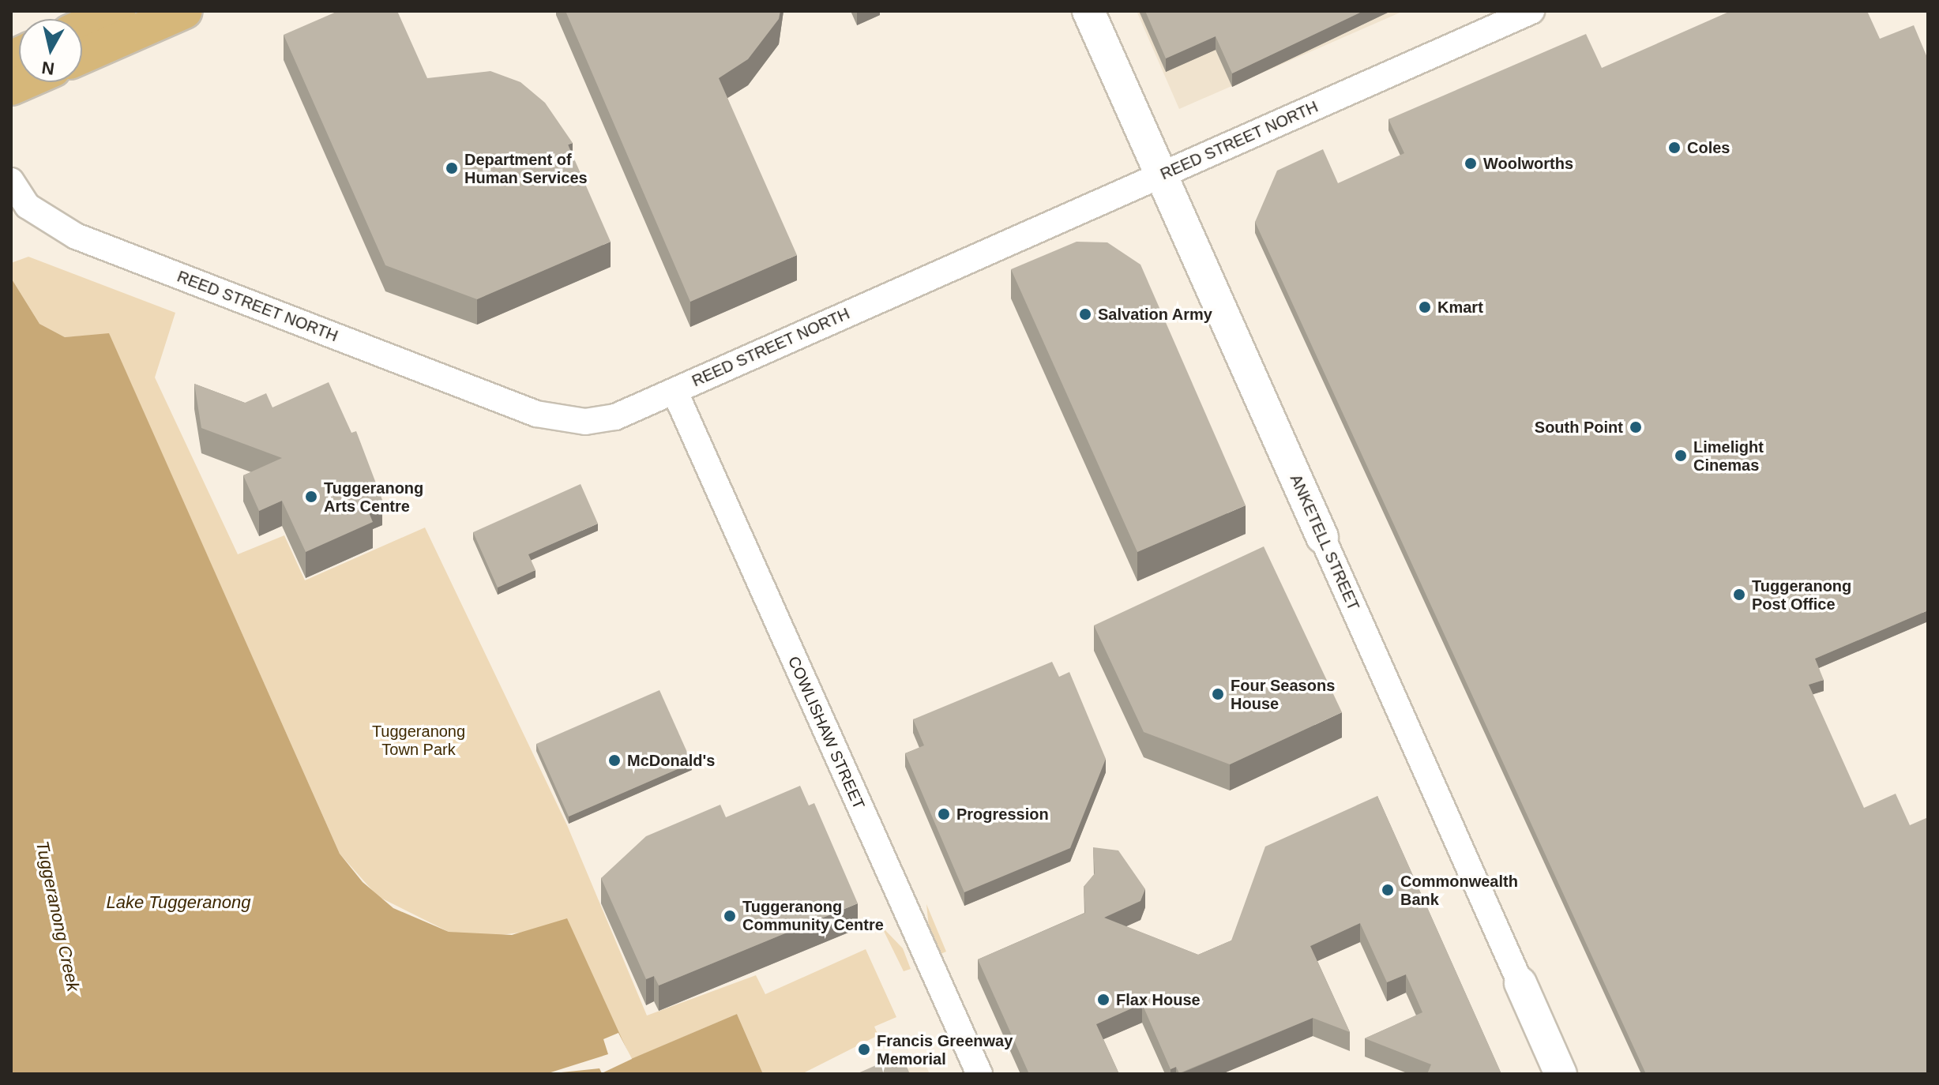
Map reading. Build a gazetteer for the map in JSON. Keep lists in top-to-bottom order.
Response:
{
  "streets": {
    "street": ["REED STREET NORTH", "ANKETELL STREET", "COWLISHAW STREET"]
  },
  "crossings": [
    ["REED STREET NORTH", "ANKETELL STREET"],
    ["REED STREET NORTH", "COWLISHAW STREET"]
  ],
  "water": ["Lake Tuggeranong", "Tuggeranong Creek"],
  "parks": ["Tuggeranong Town Park"],
  "places": [
    "Coles",
    "Woolworths",
    "Department of Human Services",
    "Kmart",
    "Salvation Army",
    "South Point",
    "Limelight Cinemas",
    "Tuggeranong Arts Centre",
    "Tuggeranong Post Office",
    "Four Seasons House",
    "McDonald's",
    "Progression",
    "Commonwealth Bank",
    "Tuggeranong Community Centre",
    "Flax House",
    "Francis Greenway Memorial"
  ],
  "north": "bottom"
}
